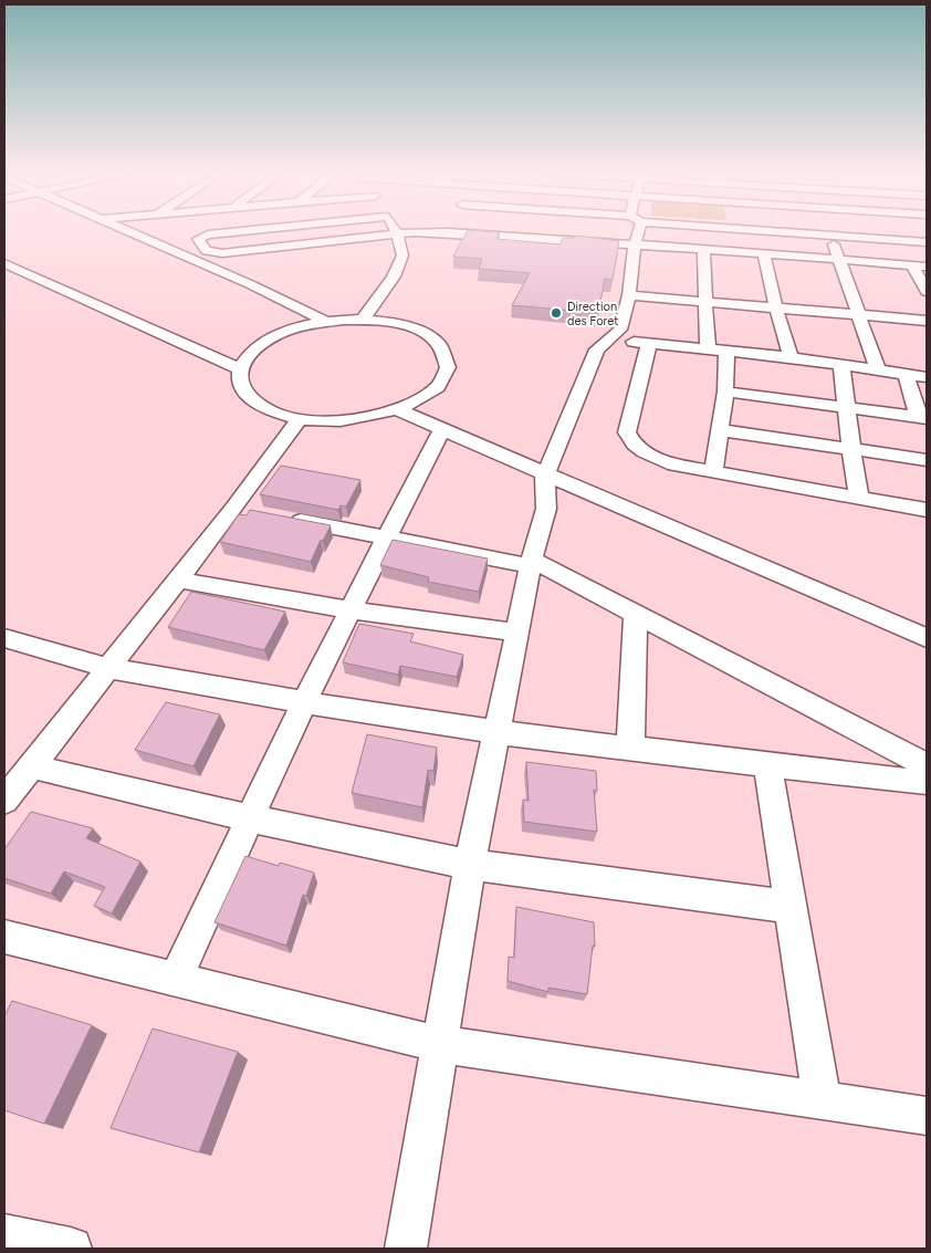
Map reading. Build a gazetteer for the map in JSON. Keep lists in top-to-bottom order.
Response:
{
  "places": ["Direction des Foret"]
}
